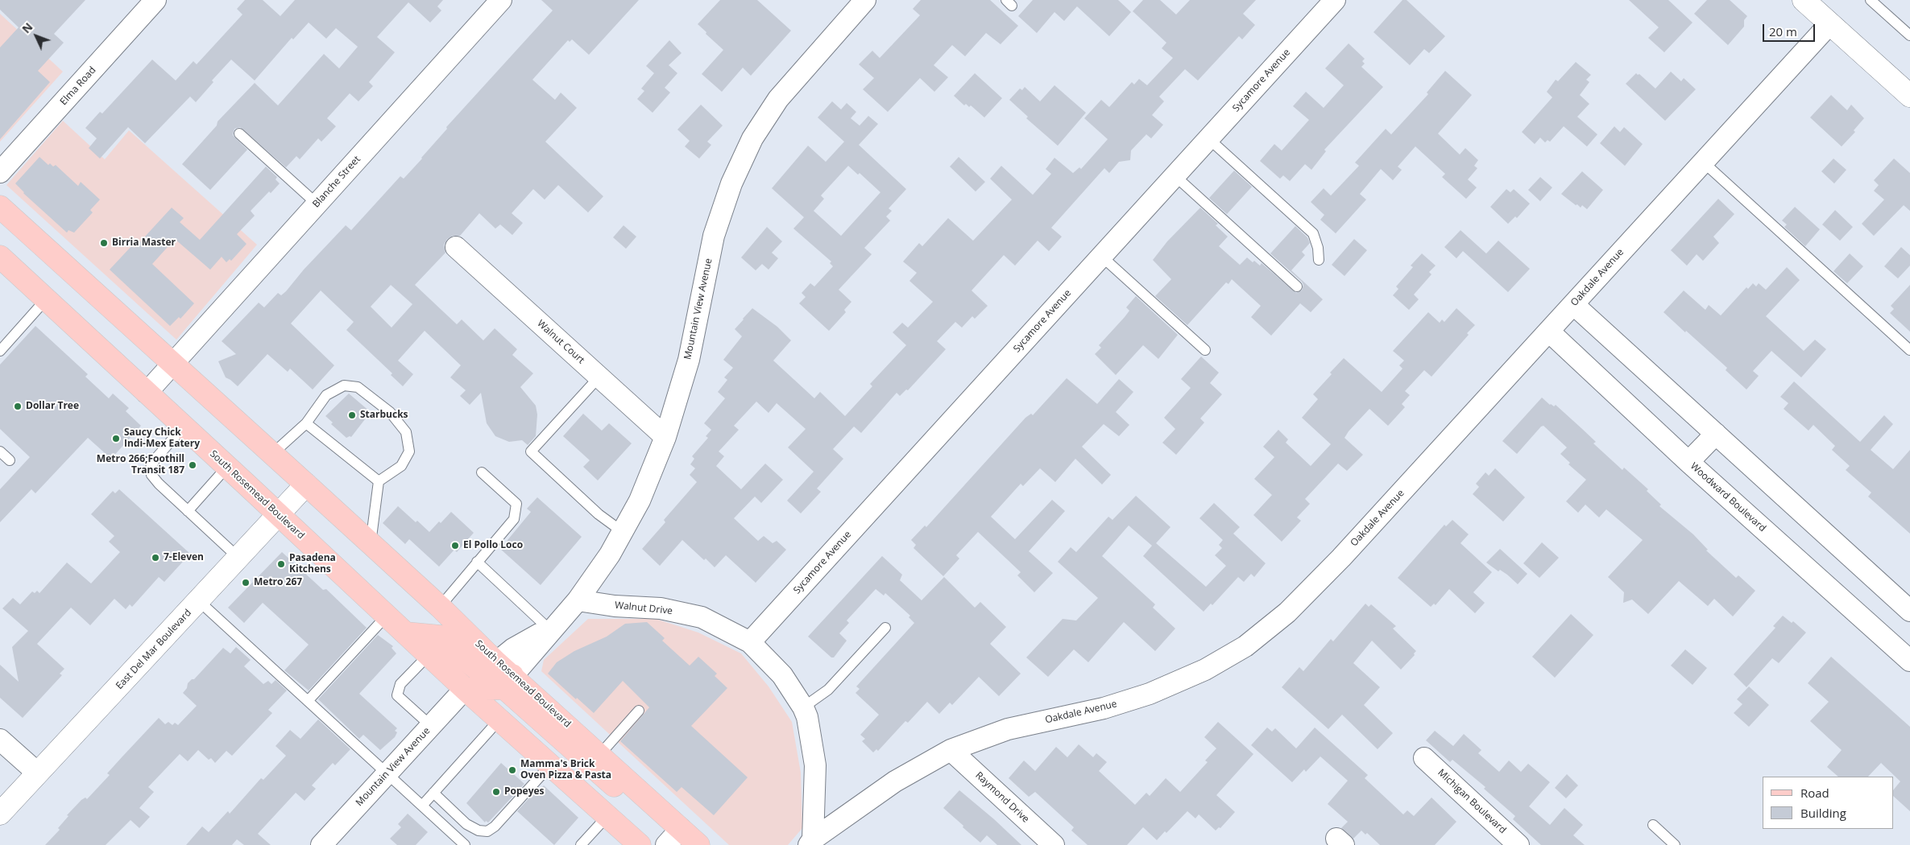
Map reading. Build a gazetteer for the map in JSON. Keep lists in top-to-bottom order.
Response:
{
  "streets": {
    "main road": ["South Rosemead Boulevard", "East Del Mar Boulevard"],
    "street": [
      "Sycamore Avenue",
      "Elma Road",
      "Blanche Street",
      "Oakdale Avenue",
      "Mountain View Avenue",
      "Walnut Court",
      "Woodward Boulevard",
      "Walnut Drive",
      "Raymond Drive",
      "Michigan Boulevard"
    ]
  },
  "crossings": [
    ["Sycamore Avenue", "Walnut Drive"],
    ["Blanche Street", "South Rosemead Boulevard"],
    ["Oakdale Avenue", "Woodward Boulevard"],
    ["Oakdale Avenue", "Walnut Drive"],
    ["Oakdale Avenue", "Raymond Drive"],
    ["Mountain View Avenue", "Walnut Court"],
    ["Mountain View Avenue", "South Rosemead Boulevard"],
    ["Mountain View Avenue", "Walnut Drive"],
    ["South Rosemead Boulevard", "East Del Mar Boulevard"]
  ],
  "places": [
    "Birria Master",
    "Dollar Tree",
    "Starbucks",
    "Saucy Chick Indi-Mex Eatery",
    "Metro 266;Foothill Transit 187",
    "El Pollo Loco",
    "7-Eleven",
    "Pasadena Kitchens",
    "Metro 267",
    "Mamma's Brick Oven Pizza & Pasta",
    "Popeyes"
  ],
  "legend": ["Road", "Building"],
  "scale_bar": "20 m",
  "north": "top left"
}
